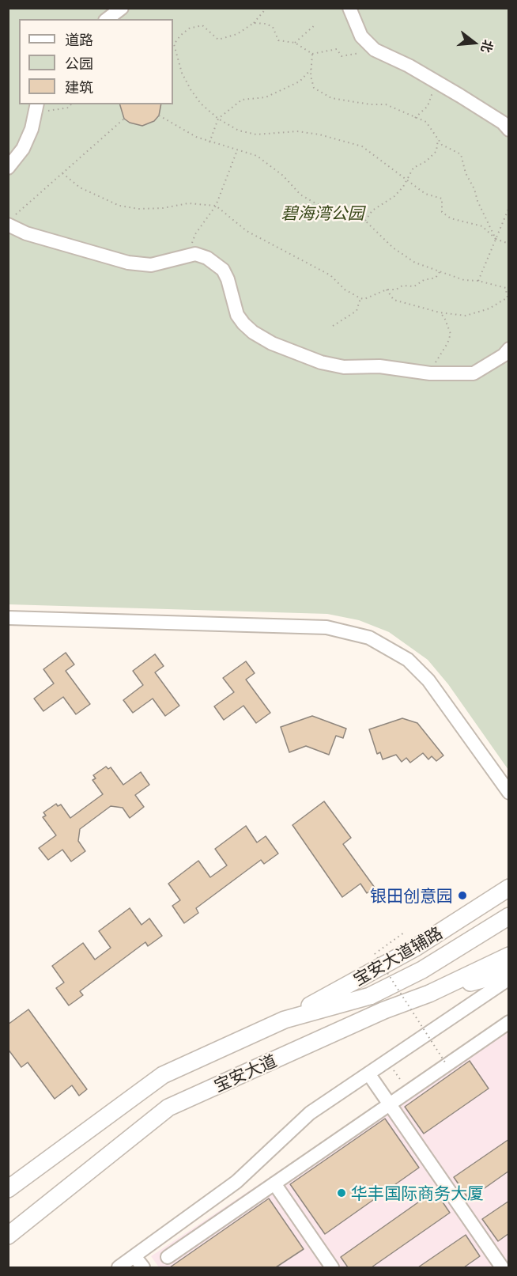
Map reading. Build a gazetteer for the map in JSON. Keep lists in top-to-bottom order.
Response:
{
  "streets": {
    "main road": ["宝安大道辅路", "宝安大道"]
  },
  "crossings": [
    ["宝安大道辅路", "宝安大道"]
  ],
  "parks": ["碧海湾公园"],
  "places": ["银田创意园", "华丰国际商务大厦"],
  "legend": ["道路", "公园", "建筑"],
  "north": "right"
}
